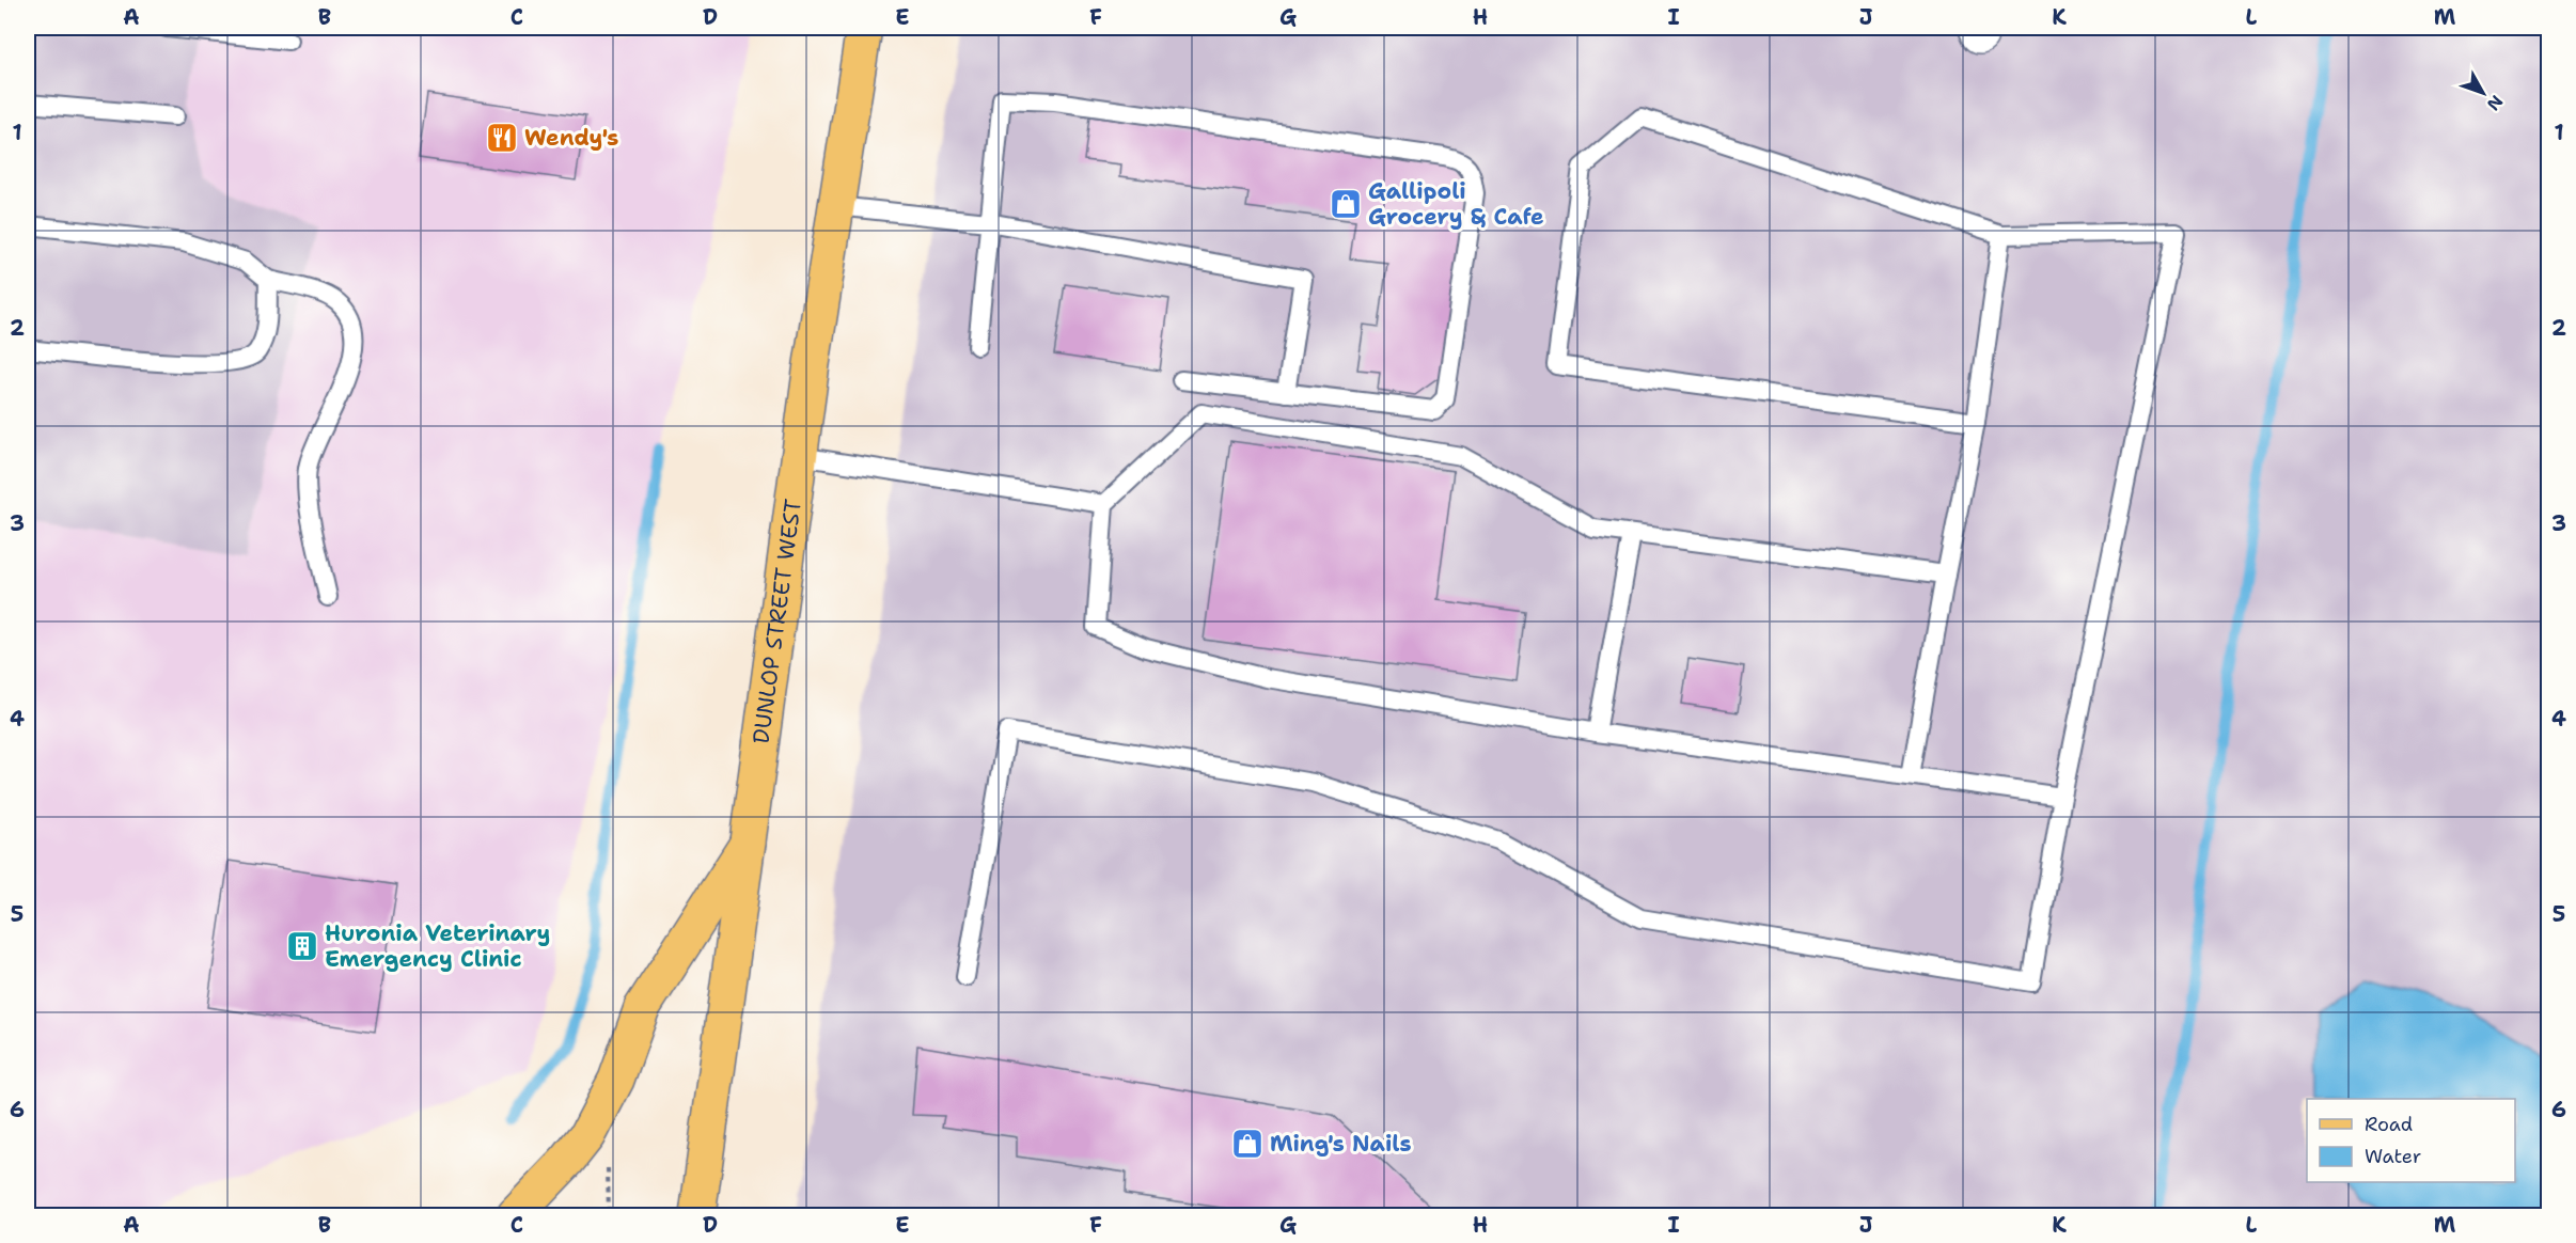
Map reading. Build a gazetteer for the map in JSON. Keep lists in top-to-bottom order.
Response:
{
  "streets": {
    "main road": ["DUNLOP STREET WEST"]
  },
  "places": {
    "restaurant": ["Wendy's"],
    "shop": ["Gallipoli Grocery & Cafe", "Ming's Nails"],
    "building": ["Huronia Veterinary Emergency Clinic"]
  },
  "legend": ["Road", "Water"],
  "north": "bottom right",
  "grid": {
    "columns": [
      "A",
      "B",
      "C",
      "D",
      "E",
      "F",
      "G",
      "H",
      "I",
      "J",
      "K",
      "L",
      "M"
    ],
    "rows": [
      "1",
      "2",
      "3",
      "4",
      "5",
      "6"
    ]
  }
}
